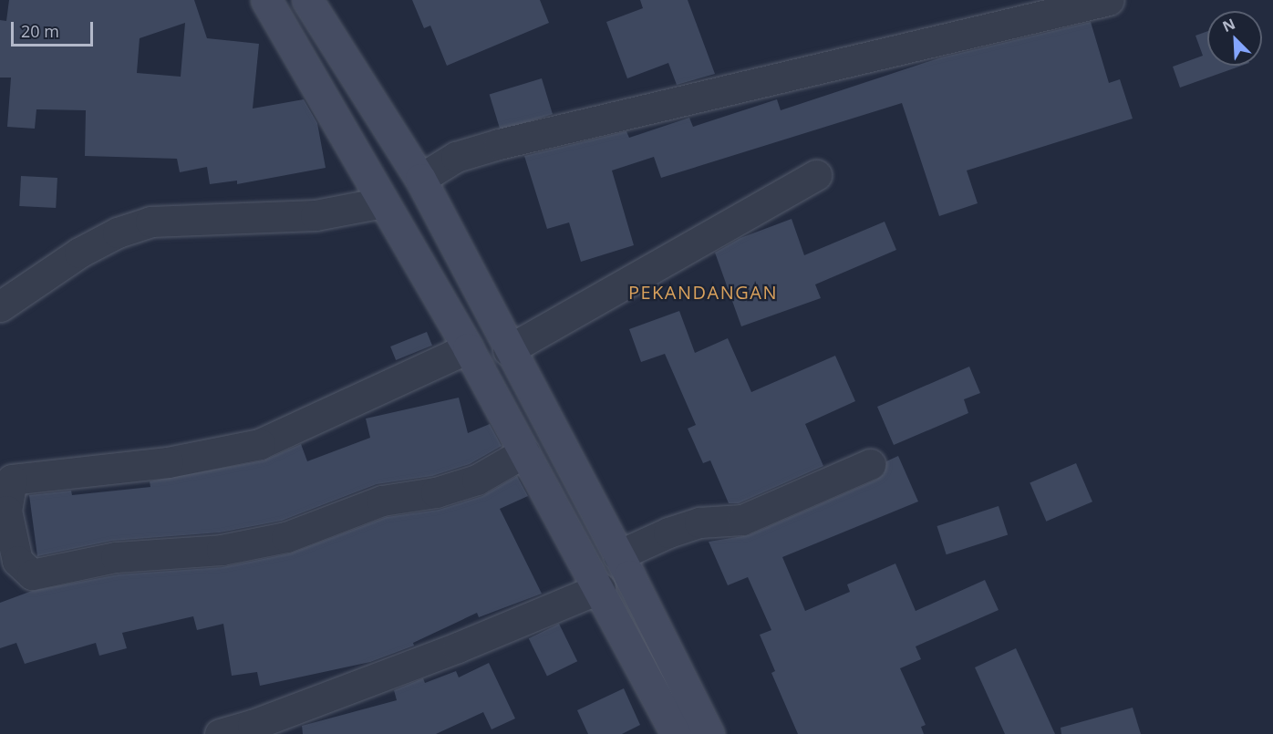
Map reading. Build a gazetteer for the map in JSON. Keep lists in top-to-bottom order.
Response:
{
  "districts": ["PEKANDANGAN"],
  "scale_bar": "20 m",
  "north": "top left"
}
